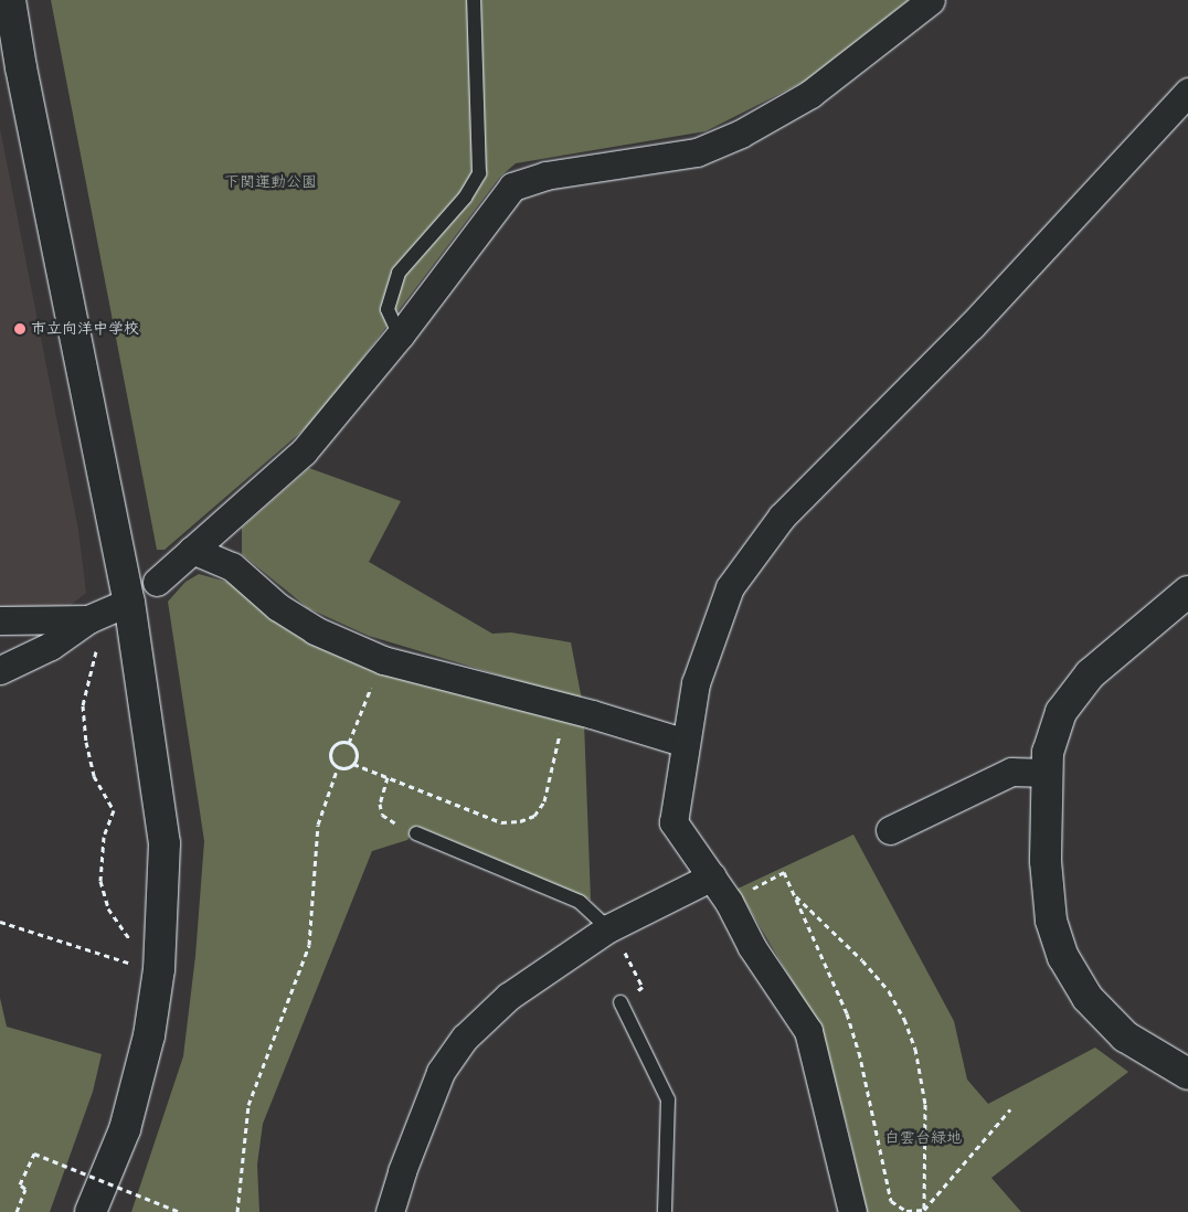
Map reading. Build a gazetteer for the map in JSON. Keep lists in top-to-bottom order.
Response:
{
  "parks": ["下関運動公園", "白雲台緑地"],
  "places": ["市立向洋中学校"]
}
